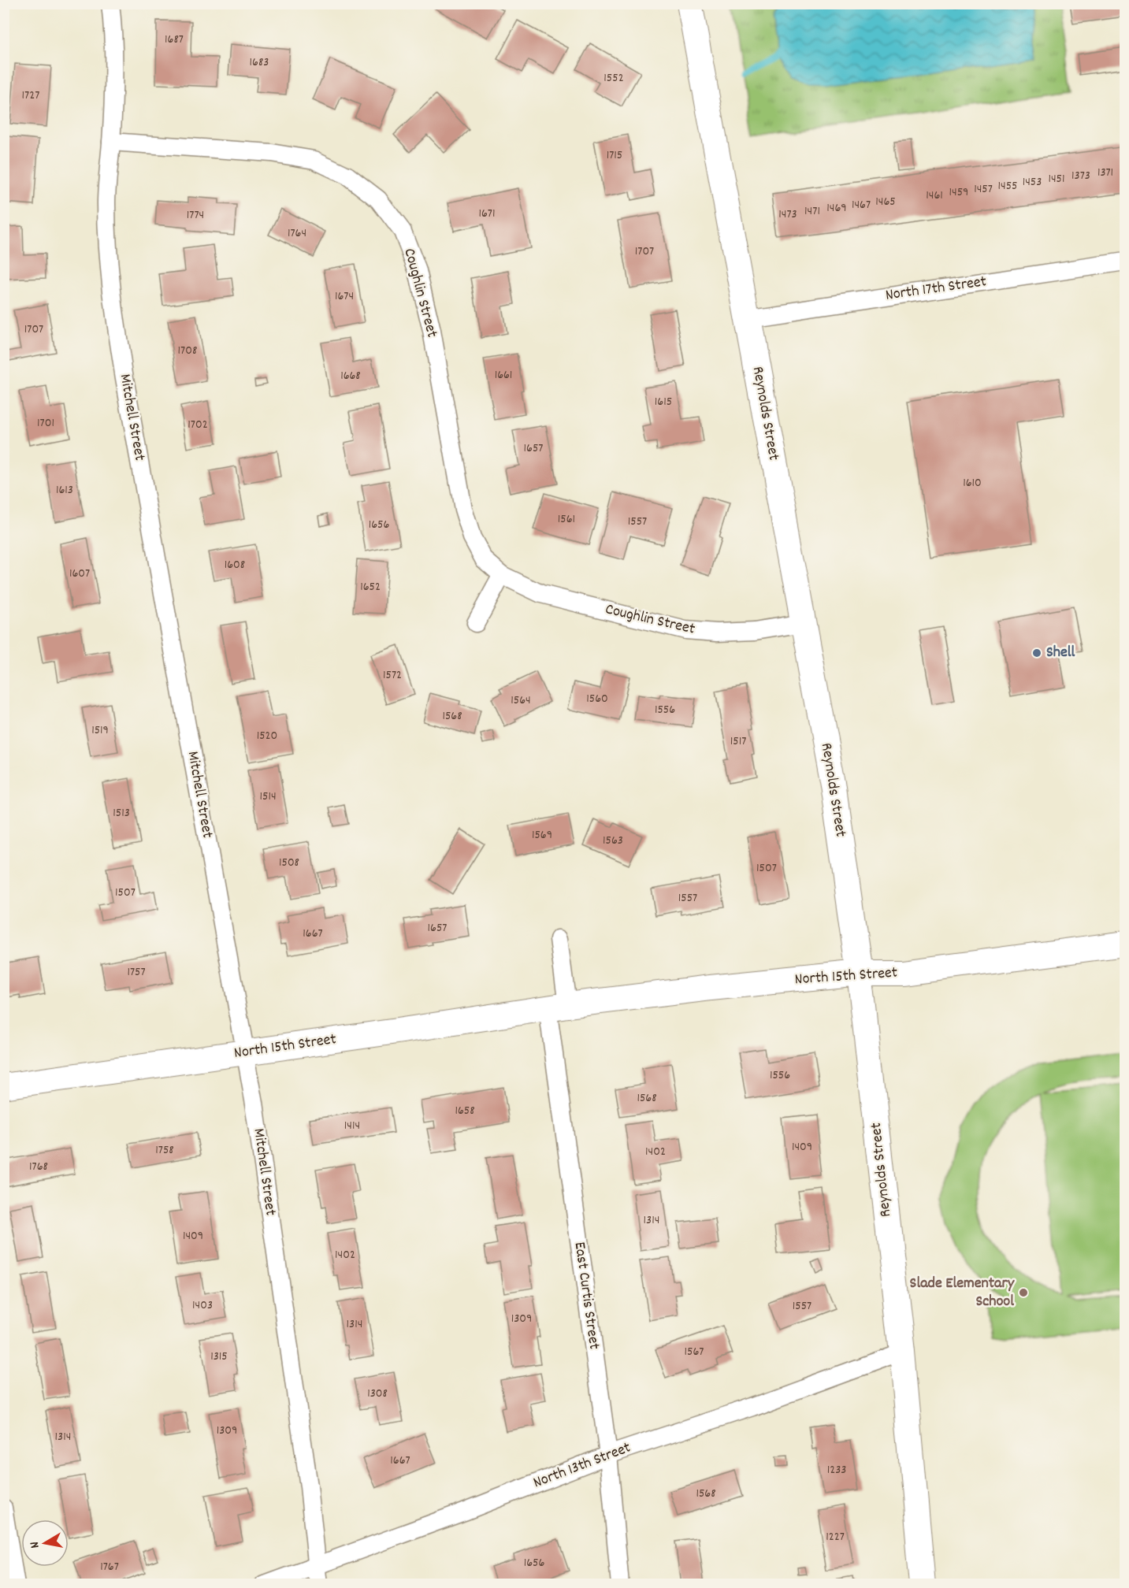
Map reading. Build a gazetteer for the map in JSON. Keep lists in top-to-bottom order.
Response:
{
  "streets": {
    "main road": ["Reynolds Street", "North 15th Street"],
    "street": [
      "North 17th Street",
      "Coughlin Street",
      "Mitchell Street",
      "East Curtis Street",
      "North 13th Street"
    ]
  },
  "crossings": [
    ["North 17th Street", "Reynolds Street"],
    ["Coughlin Street", "Reynolds Street"],
    ["Coughlin Street", "Mitchell Street"],
    ["Reynolds Street", "North 15th Street"],
    ["Reynolds Street", "North 13th Street"],
    ["Mitchell Street", "North 15th Street"],
    ["Mitchell Street", "North 13th Street"],
    ["North 15th Street", "East Curtis Street"],
    ["East Curtis Street", "North 13th Street"]
  ],
  "places": ["Shell", "Slade Elementary School"],
  "house_numbers": [
    "1687",
    "1683",
    "1552",
    "1727",
    "1715",
    "1371",
    "1373",
    "1451",
    "1453",
    "1455",
    "1457",
    "1459",
    "1461",
    "1465",
    "1467",
    "1469",
    "1471",
    "1671",
    "1473",
    "1774",
    "1764",
    "1707",
    "1674",
    "1707",
    "1708",
    "1661",
    "1668",
    "1615",
    "1701",
    "1702",
    "1657",
    "1610",
    "1613",
    "1561",
    "1557",
    "1656",
    "1608",
    "1607",
    "1652",
    "1572",
    "1560",
    "1564",
    "1556",
    "1568",
    "1519",
    "1520",
    "1517",
    "1514",
    "1513",
    "1569",
    "1563",
    "1508",
    "1507",
    "1507",
    "1557",
    "1657",
    "1667",
    "1757",
    "1556",
    "1568",
    "1658",
    "1414",
    "1409",
    "1758",
    "1402",
    "1768",
    "1314",
    "1409",
    "1402",
    "1403",
    "1557",
    "1309",
    "1314",
    "1567",
    "1315",
    "1308",
    "1309",
    "1314",
    "1667",
    "1233",
    "1568",
    "1227",
    "1656",
    "1767"
  ],
  "north": "left"
}
